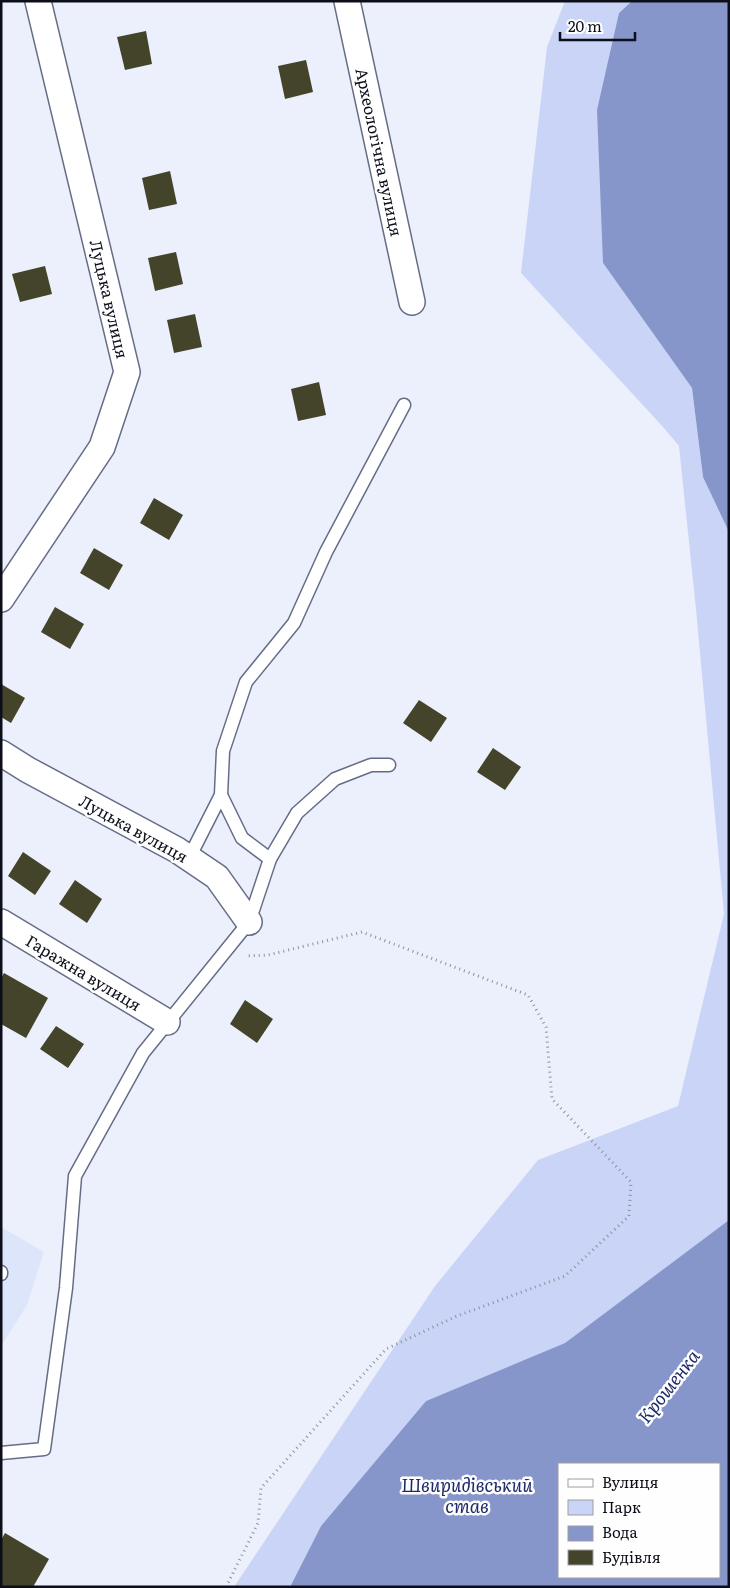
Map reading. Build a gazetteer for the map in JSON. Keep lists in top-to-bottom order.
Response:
{
  "streets": {
    "street": ["Археологічна вулиця", "Луцька вулиця", "Гаражна вулиця"]
  },
  "water": ["Крошенка", "Швиридівський став"],
  "legend": [
    "Вулиця",
    "Парк",
    "Вода",
    "Будівля"
  ],
  "scale_bar": "20 m"
}
